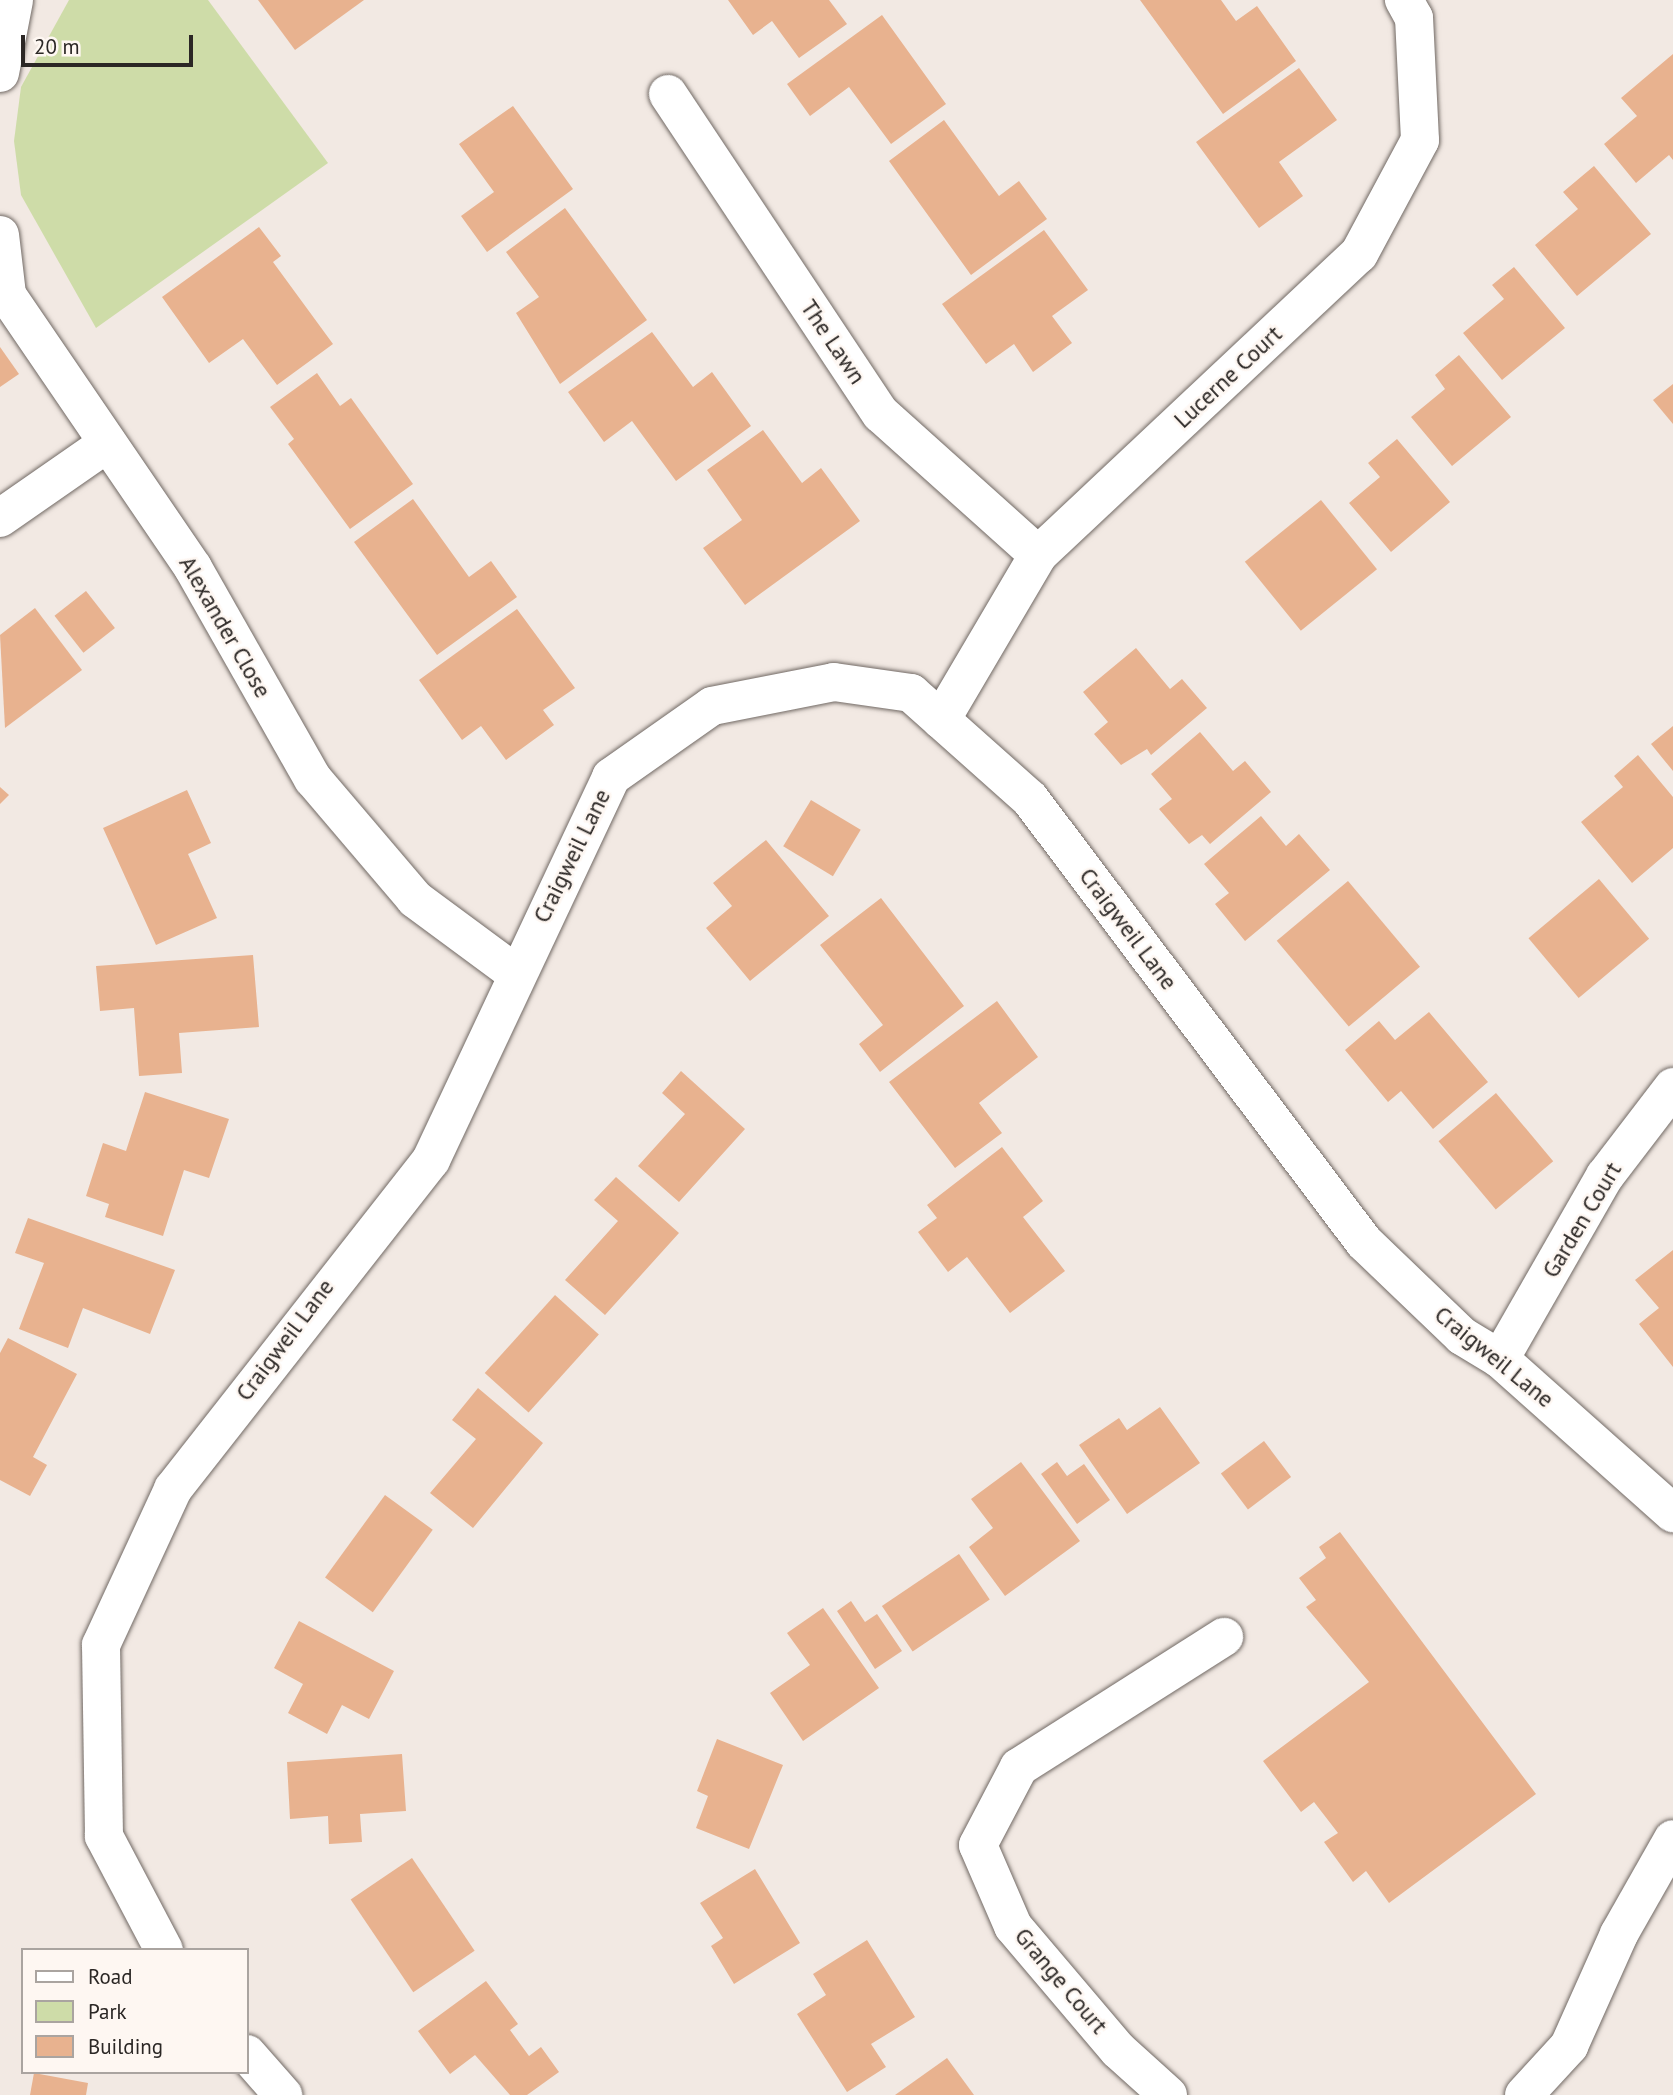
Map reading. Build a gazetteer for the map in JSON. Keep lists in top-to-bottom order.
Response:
{
  "streets": {
    "street": [
      "The Lawn",
      "Lucerne Court",
      "Alexander Close",
      "Craigweil Lane",
      "Garden Court",
      "Grange Court"
    ]
  },
  "crossings": [
    ["The Lawn", "Lucerne Court"],
    ["Lucerne Court", "Craigweil Lane"],
    ["Alexander Close", "Craigweil Lane"],
    ["Craigweil Lane", "Garden Court"]
  ],
  "legend": ["Road", "Park", "Building"],
  "scale_bar": "20 m"
}
